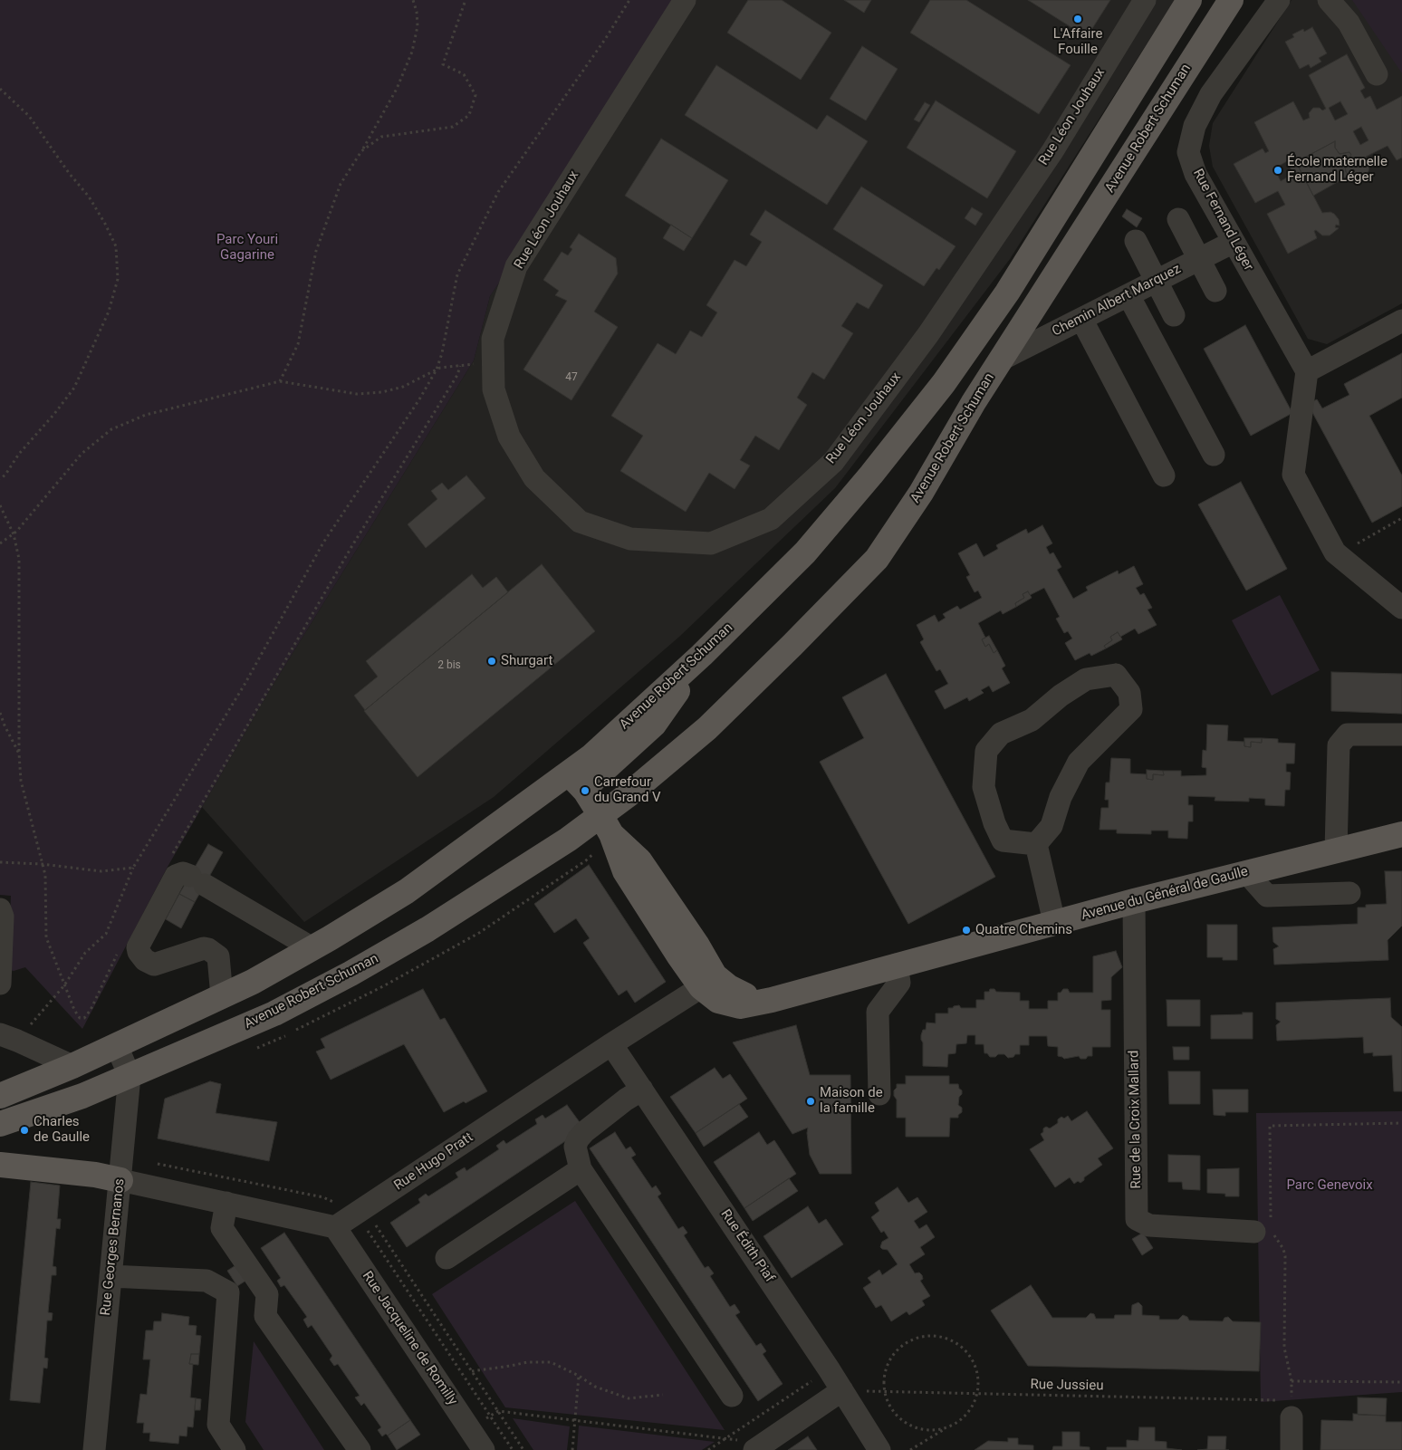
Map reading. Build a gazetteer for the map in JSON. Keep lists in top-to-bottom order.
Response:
{
  "streets": {
    "main road": ["Avenue Robert Schuman", "Avenue du Général de Gaulle"],
    "street": [
      "Rue Léon Jouhaux",
      "Rue Fernand Léger",
      "Chemin Albert Marquez",
      "Rue de la Croix Mallard",
      "Rue Hugo Pratt",
      "Rue Édith Piaf",
      "Rue Georges Bernanos",
      "Rue Jacqueline de Romilly"
    ],
    "path": ["Rue Jussieu"]
  },
  "crossings": [
    ["Avenue Robert Schuman", "Chemin Albert Marquez"],
    ["Avenue Robert Schuman", "Avenue du Général de Gaulle"],
    ["Avenue Robert Schuman", "Rue Georges Bernanos"],
    ["Rue Fernand Léger", "Chemin Albert Marquez"],
    ["Avenue du Général de Gaulle", "Rue de la Croix Mallard"],
    ["Avenue du Général de Gaulle", "Rue Hugo Pratt"],
    ["Rue Hugo Pratt", "Rue Édith Piaf"],
    ["Rue Hugo Pratt", "Rue Jacqueline de Romilly"],
    ["Rue Édith Piaf", "Rue Jussieu"]
  ],
  "parks": ["Parc Youri Gagarine", "Parc Genevoix"],
  "places": [
    "L'Affaire Fouille",
    "École maternelle Fernand Léger",
    "Shurgart",
    "Carrefour du Grand V",
    "Quatre Chemins",
    "Maison de la famille",
    "Charles de Gaulle"
  ],
  "house_numbers": ["47", "2 bis"]
}
